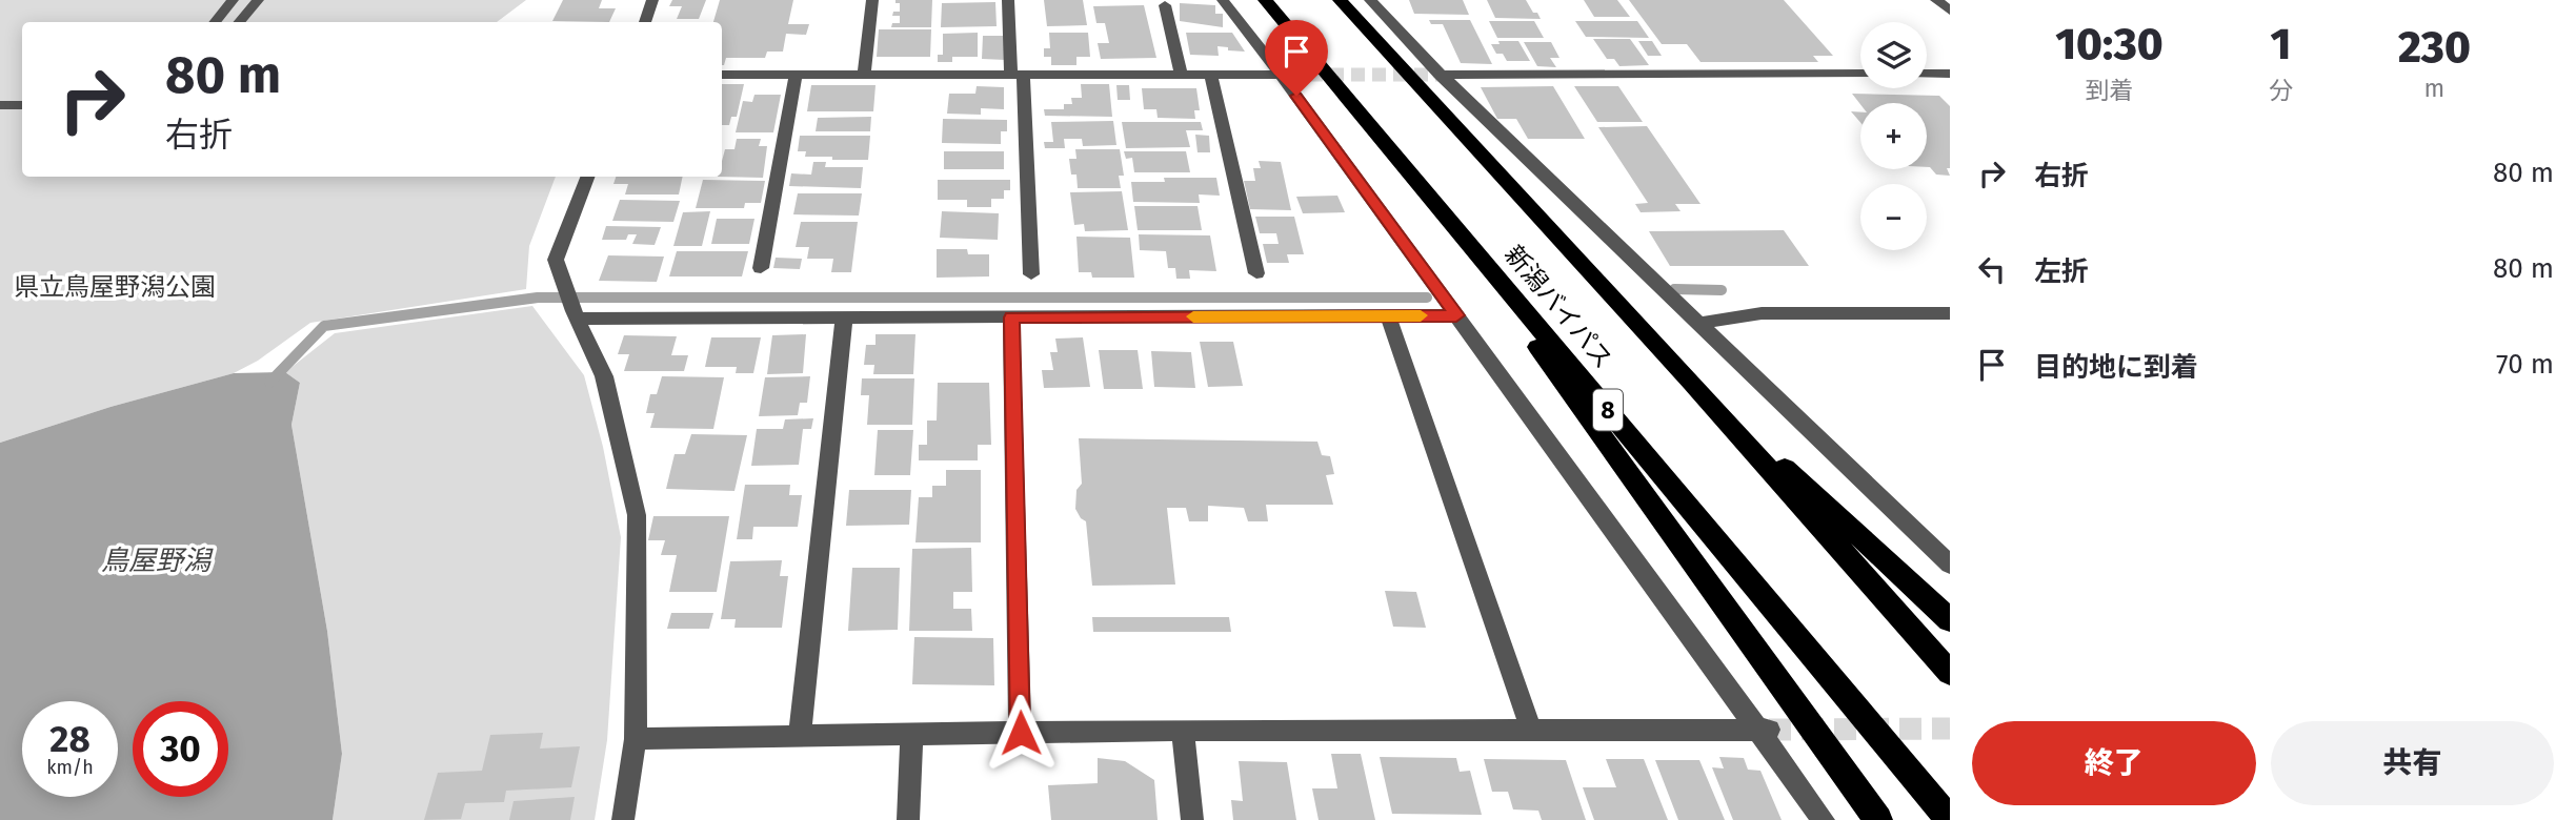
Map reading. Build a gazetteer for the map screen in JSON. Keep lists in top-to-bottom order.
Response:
{
  "streets": {
    "highway": ["新潟バイパス", "8"]
  },
  "water": ["鳥屋野潟"],
  "parks": ["県立鳥屋野潟公園"],
  "page": {
    "eta": [
      "10:30",
      "到着",
      "1",
      "分",
      "230",
      "m"
    ],
    "map_buttons": ["+", "−"],
    "turn": ["80 m", "右折"],
    "list": [
      {
        "name": "右折",
        "value": "80 m"
      },
      {
        "name": "左折",
        "value": "80 m"
      },
      {
        "name": "目的地に到着",
        "value": "70 m"
      }
    ],
    "speed": "28 km/h",
    "limit": "30",
    "buttons": ["終了", "共有"]
  }
}
